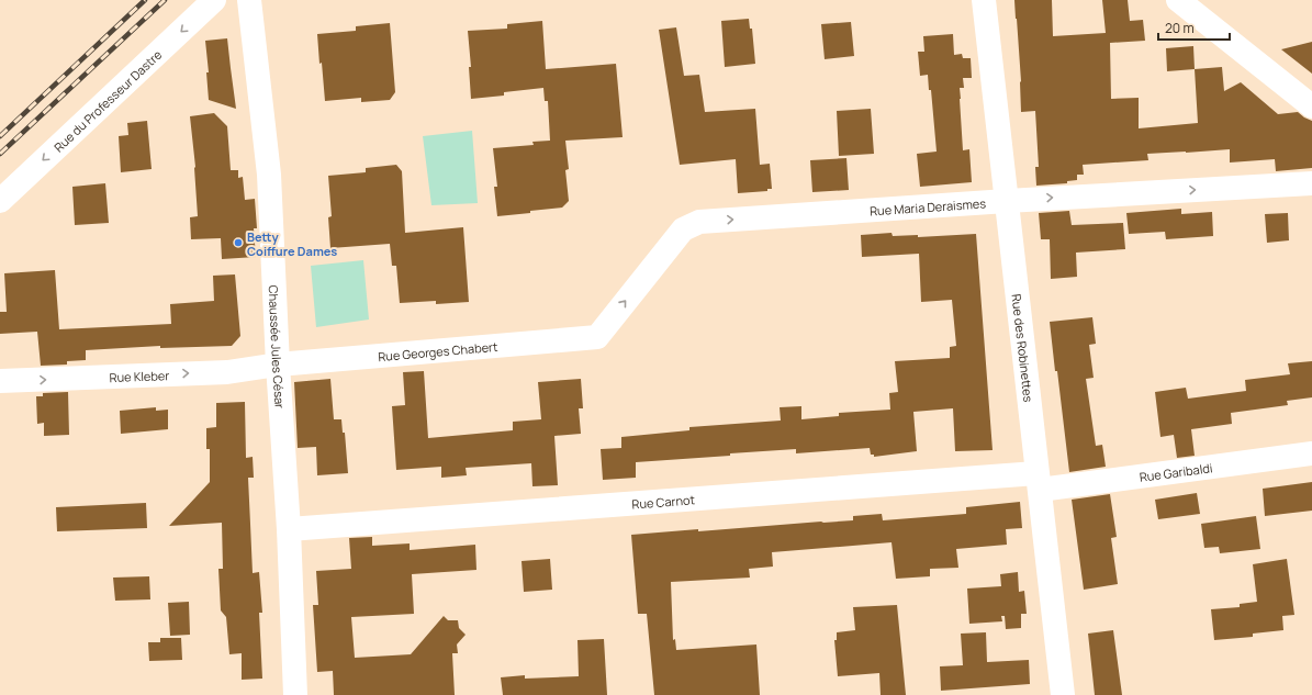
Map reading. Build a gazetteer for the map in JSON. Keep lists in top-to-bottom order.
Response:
{
  "streets": {
    "street": [
      "Rue du Professeur Dastre",
      "Rue Maria Deraismes",
      "Chaussée Jules César",
      "Rue des Robinettes",
      "Rue Georges Chabert",
      "Rue Kleber",
      "Rue Garibaldi",
      "Rue Carnot"
    ]
  },
  "crossings": [
    ["Rue Maria Deraismes", "Rue des Robinettes"],
    ["Rue Maria Deraismes", "Rue Georges Chabert"],
    ["Chaussée Jules César", "Rue Georges Chabert"],
    ["Chaussée Jules César", "Rue Kleber"],
    ["Chaussée Jules César", "Rue Carnot"],
    ["Rue des Robinettes", "Rue Garibaldi"],
    ["Rue des Robinettes", "Rue Carnot"],
    ["Rue Georges Chabert", "Rue Kleber"],
    ["Rue Garibaldi", "Rue Carnot"]
  ],
  "one_way": ["Rue du Professeur Dastre", "Rue Maria Deraismes", "Rue Kleber"],
  "places": ["Betty Coiffure Dames"],
  "scale_bar": "20 m"
}
